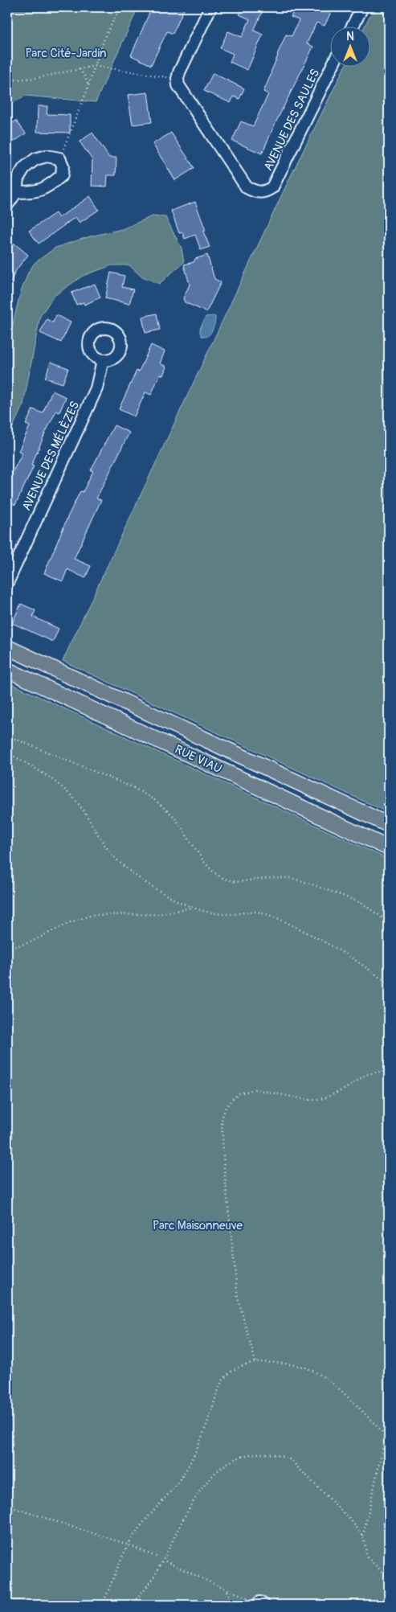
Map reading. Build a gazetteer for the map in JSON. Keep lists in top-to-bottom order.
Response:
{
  "streets": {
    "main road": ["RUE VIAU"],
    "street": ["AVENUE DES SAULES", "AVENUE DES MÉLÈZES"]
  },
  "parks": ["Parc Cité-Jardin", "Parc Maisonneuve"],
  "north": "top"
}
